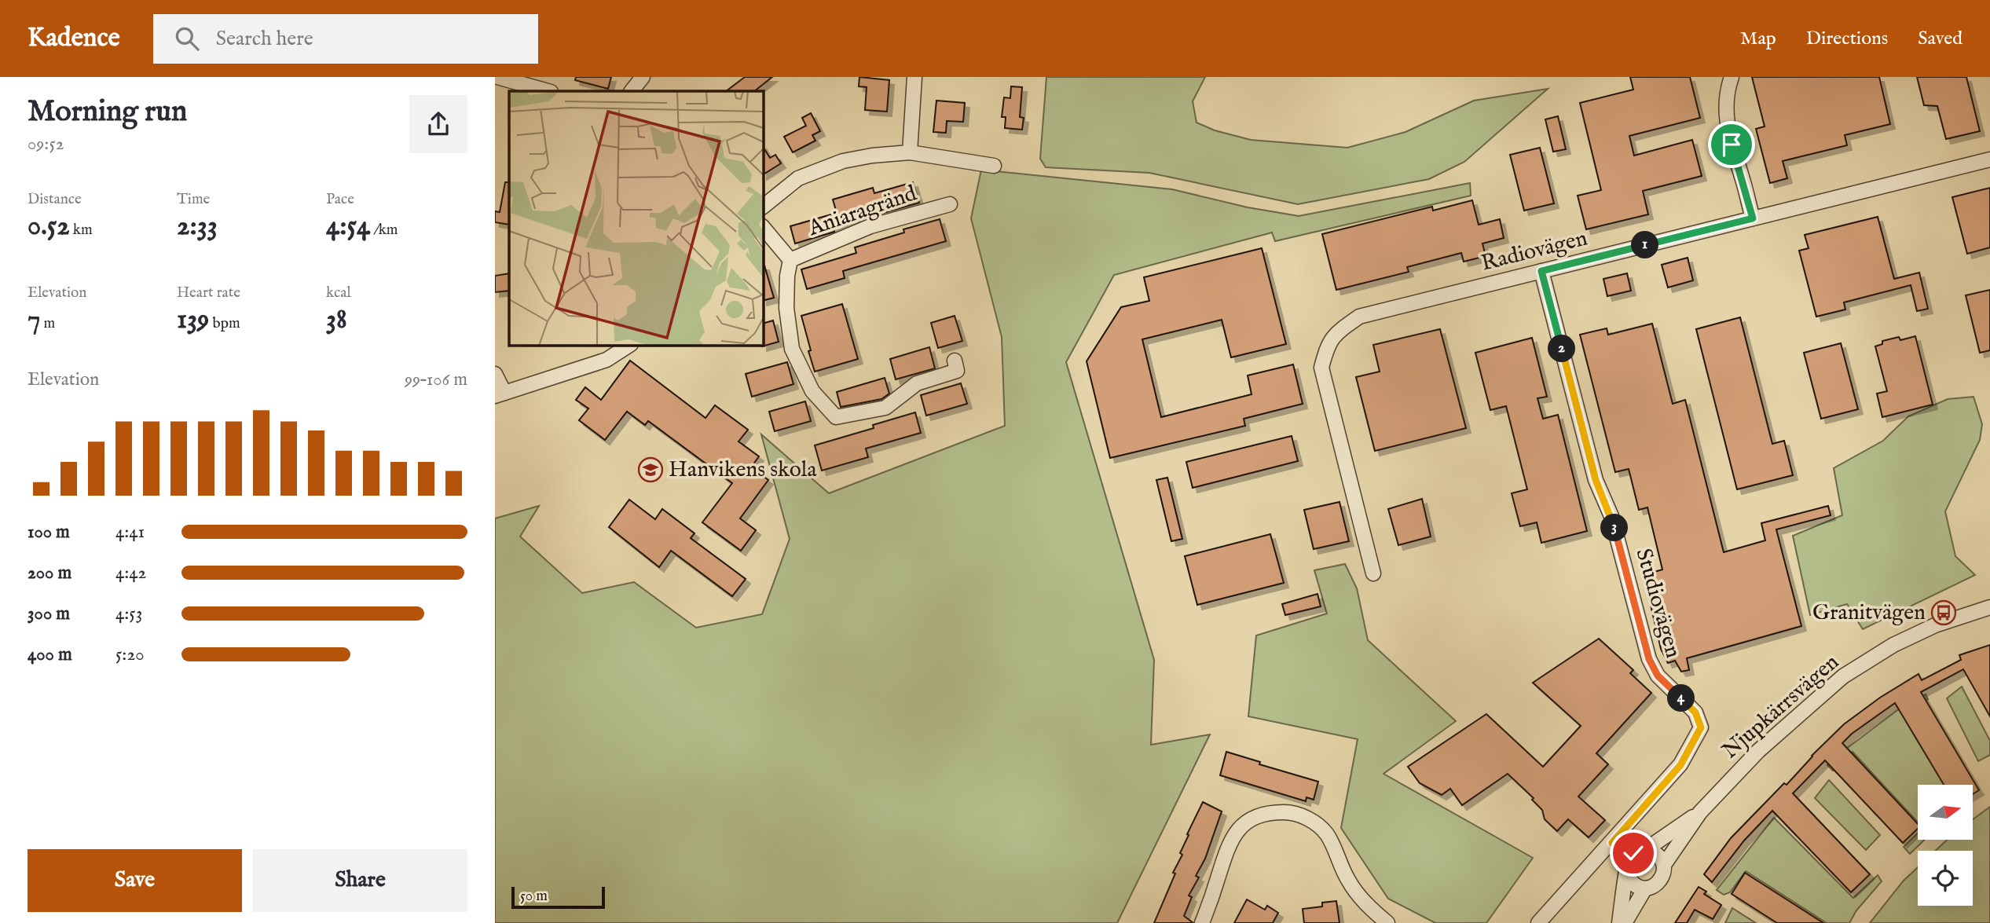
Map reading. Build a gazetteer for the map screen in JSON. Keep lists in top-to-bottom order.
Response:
{
  "streets": {
    "street": [
      "Aniaragränd",
      "Radiovägen",
      "Studiovägen",
      "Njupkärrsvägen"
    ]
  },
  "crossings": [
    ["Radiovägen", "Studiovägen"]
  ],
  "places": {
    "school or university": ["Hanvikens skola"],
    "bus stop": ["Granitvägen"]
  },
  "scale_bar": "50 m",
  "north": "right",
  "page": {
    "header": "Kadence",
    "search": "Search here",
    "nav": ["Map", "Directions", "Saved"],
    "heading": ["Morning run", "09:52"],
    "stats": [
      ["Distance", "0.52 km"],
      ["Time", "2:33"],
      ["Pace", "4:54 /km"],
      ["Elevation", "7 m"],
      ["Heart rate", "139 bpm"],
      ["kcal", "38"]
    ],
    "pins": [
      "1",
      "2",
      "3",
      "4"
    ],
    "chart": ["Elevation", "99–106 m"],
    "list": [
      {
        "name": "100 m",
        "note": "4:41"
      },
      {
        "name": "200 m",
        "note": "4:42"
      },
      {
        "name": "300 m",
        "note": "4:53"
      },
      {
        "name": "400 m",
        "note": "5:20"
      }
    ],
    "buttons": ["Save", "Share"],
    "scale": "50 m"
  }
}
